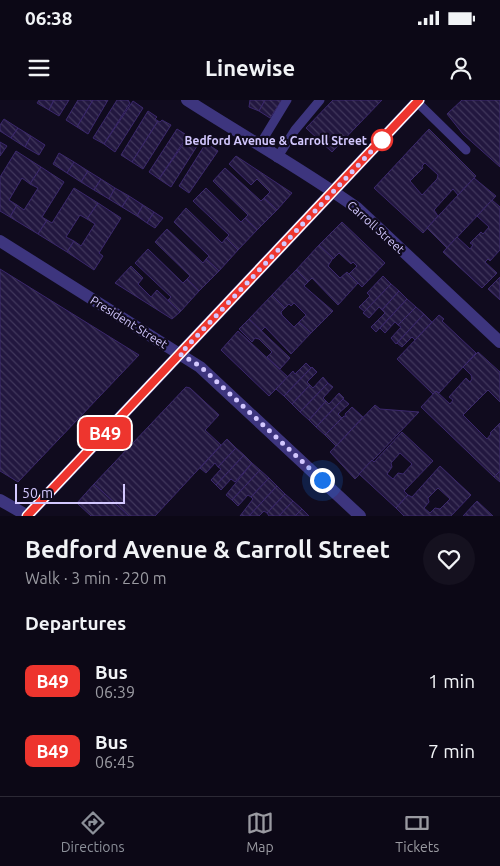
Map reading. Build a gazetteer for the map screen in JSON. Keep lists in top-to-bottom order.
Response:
{
  "streets": {
    "street": ["Carroll Street", "President Street"]
  },
  "places": ["Bedford Avenue & Carroll Street"],
  "lines": ["bus line B49"],
  "scale_bar": "50 m",
  "page": {
    "status": "06:38",
    "header": "Linewise",
    "on_map": "B49",
    "scale": "50 m",
    "heading": [
      ["Bedford Avenue & Carroll Street", "Walk · 3 min · 220 m"],
      "Departures"
    ],
    "list": [
      {
        "mark": "B49",
        "name": "Bus",
        "note": "06:39",
        "value": "1 min"
      },
      {
        "mark": "B49",
        "name": "Bus",
        "note": "06:45",
        "value": "7 min"
      }
    ],
    "tabs": ["Directions", "Map", "Tickets"]
  }
}
